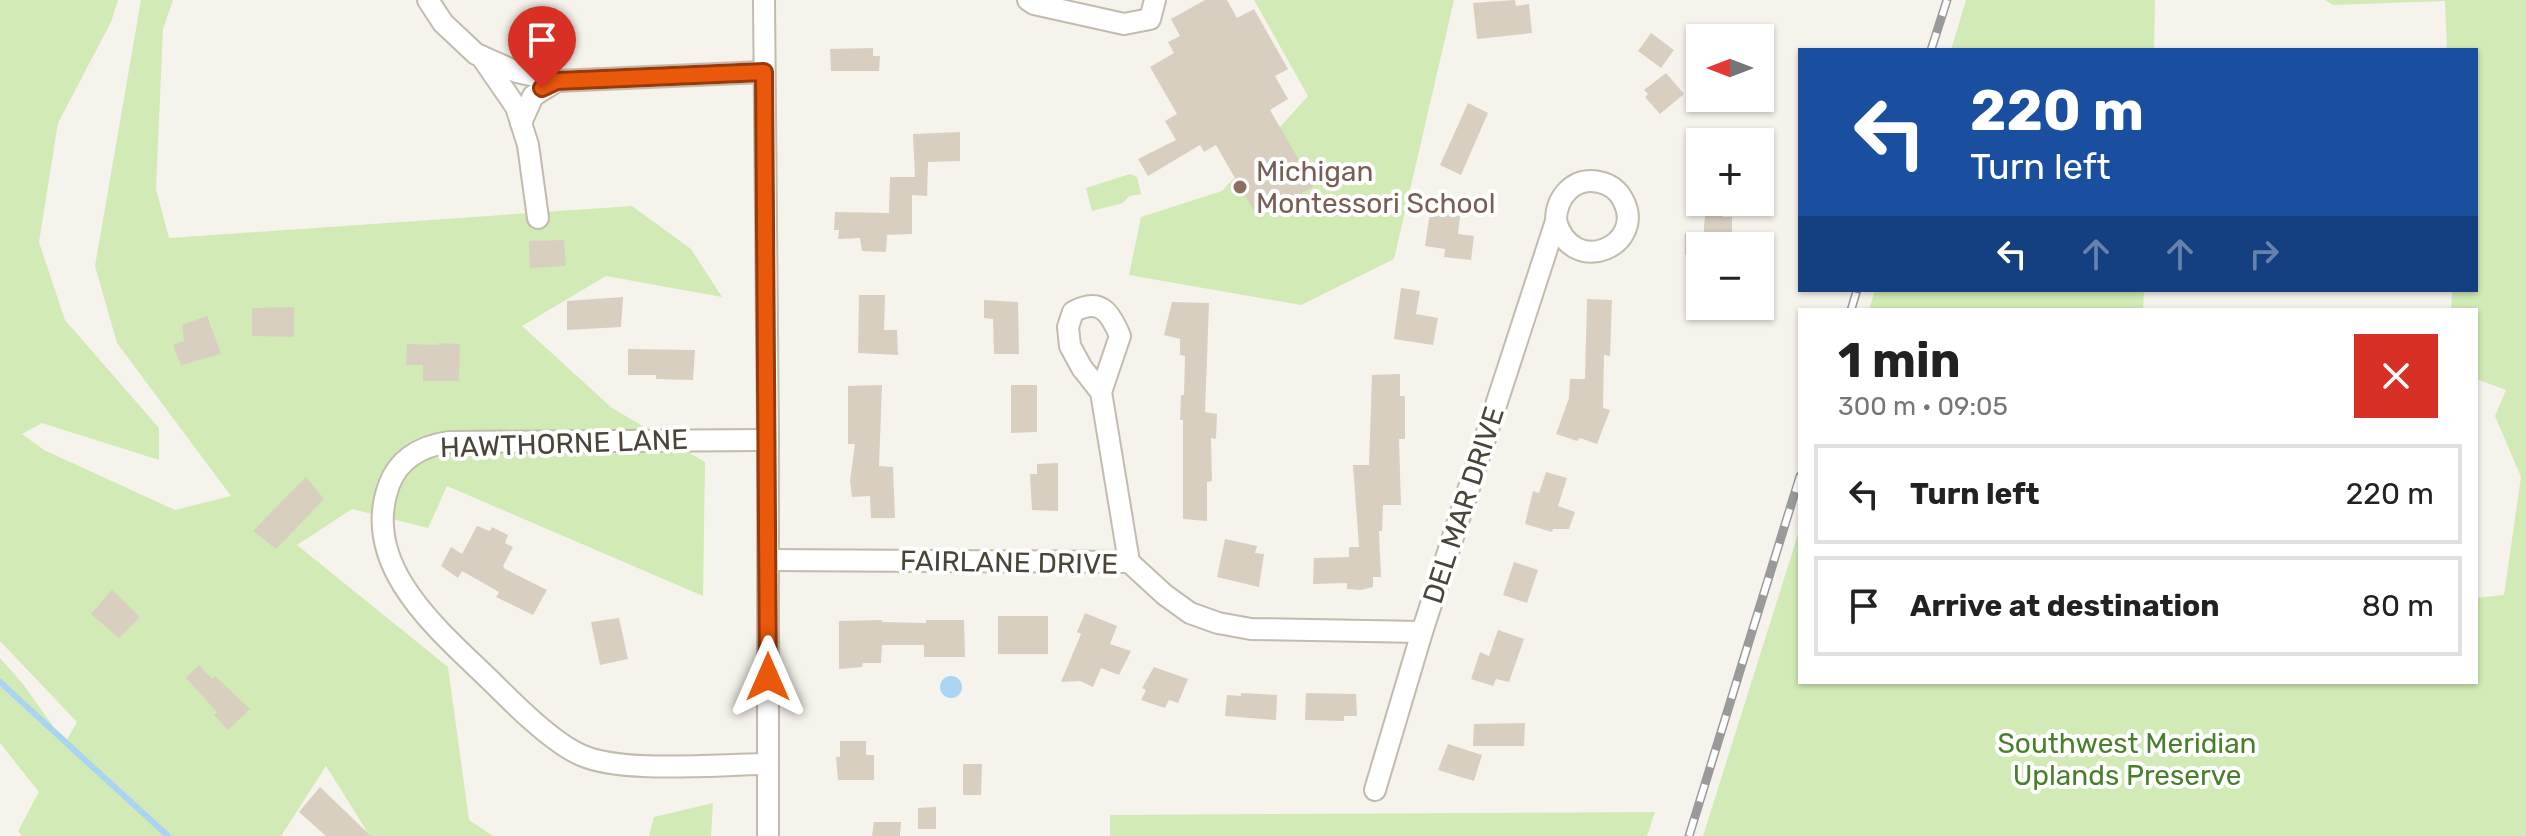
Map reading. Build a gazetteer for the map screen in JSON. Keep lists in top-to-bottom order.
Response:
{
  "streets": {
    "street": ["HAWTHORNE LANE", "DEL MAR DRIVE", "FAIRLANE DRIVE"]
  },
  "crossings": [
    ["DEL MAR DRIVE", "FAIRLANE DRIVE"]
  ],
  "parks": ["Southwest Meridian Uplands Preserve"],
  "places": ["Michigan Montessori School"],
  "north": "left",
  "page": {
    "map_buttons": ["+", "−"],
    "turn": ["220 m", "Turn left"],
    "heading": ["1 min", "300 m · 09:05"],
    "list": [
      {
        "name": "Turn left",
        "value": "220 m"
      },
      {
        "name": "Arrive at destination",
        "value": "80 m"
      }
    ]
  }
}
